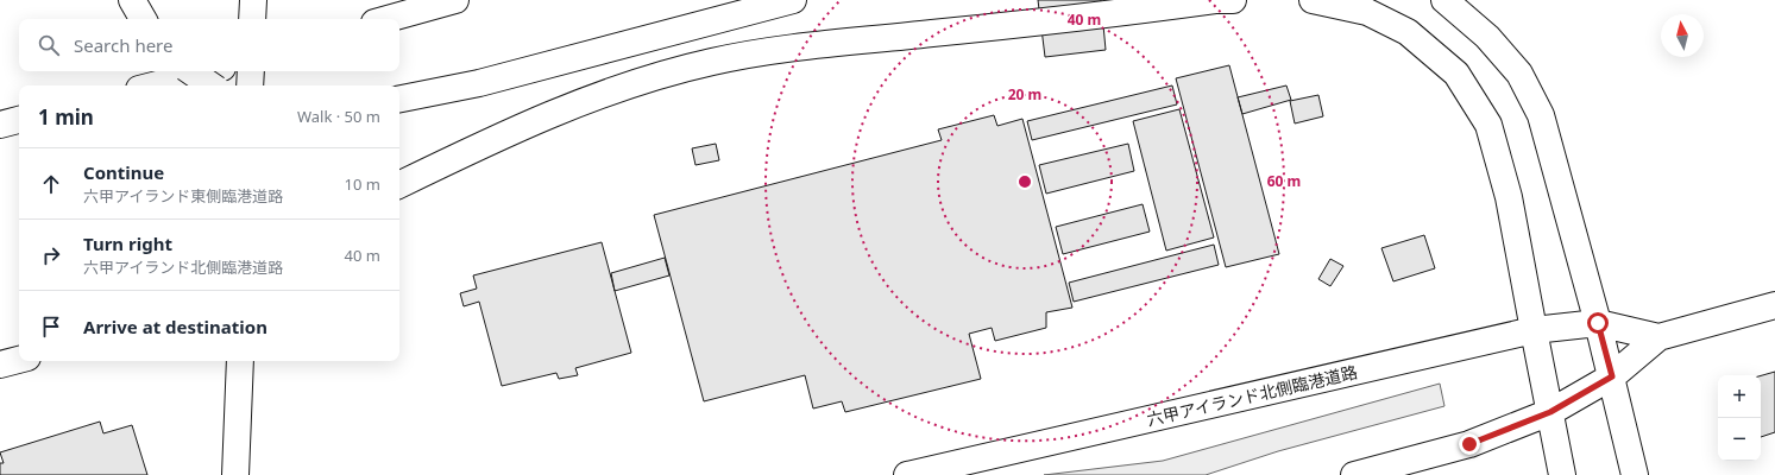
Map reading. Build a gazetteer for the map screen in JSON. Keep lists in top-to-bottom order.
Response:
{
  "streets": {
    "main road": ["六甲アイランド北側臨港道路"]
  },
  "north": "top",
  "page": {
    "search": "Search here",
    "heading": ["1 min", "Walk · 50 m"],
    "list": [
      ["Continue", "六甲アイランド東側臨港道路", "10 m"],
      ["Turn right", "六甲アイランド北側臨港道路", "40 m"],
      "Arrive at destination"
    ],
    "map_buttons": ["+", "−"]
  },
  "rings": ["40 m", "20 m", "60 m"]
}
